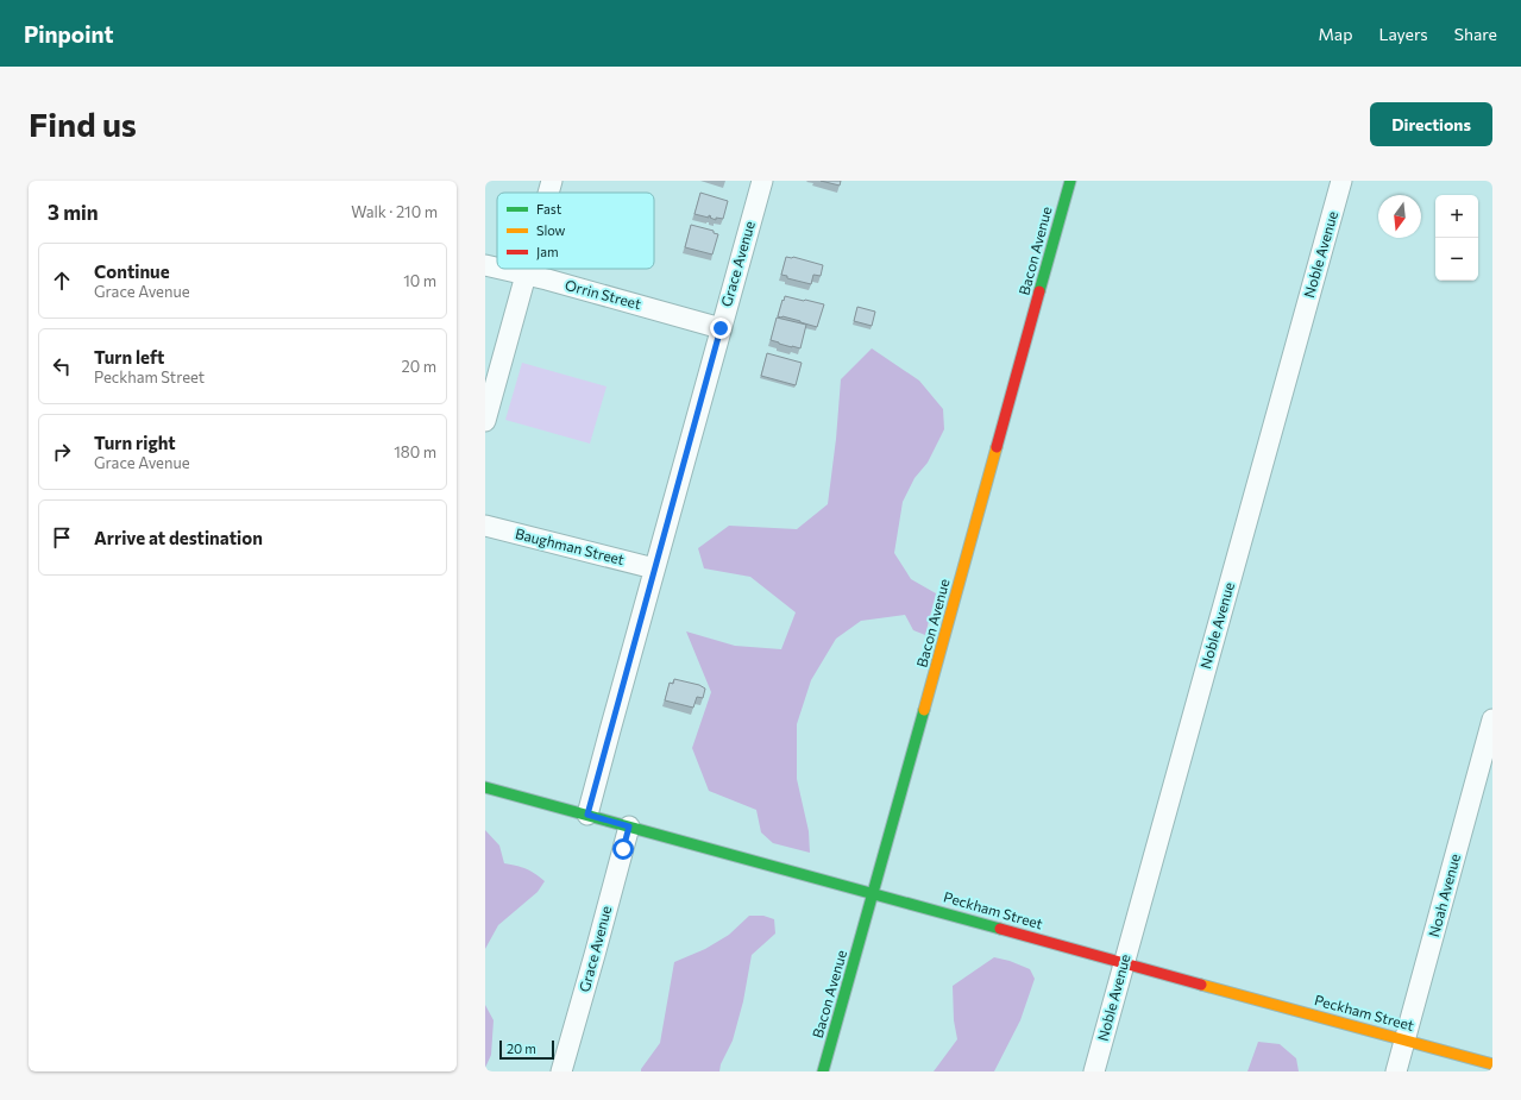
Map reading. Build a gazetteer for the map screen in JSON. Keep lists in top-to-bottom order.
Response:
{
  "streets": {
    "street": [
      "Bacon Avenue",
      "Noble Avenue",
      "Grace Avenue",
      "Orrin Street",
      "Baughman Street",
      "Noah Avenue",
      "Peckham Street"
    ]
  },
  "crossings": [
    ["Bacon Avenue", "Peckham Street"],
    ["Noble Avenue", "Peckham Street"],
    ["Grace Avenue", "Orrin Street"],
    ["Grace Avenue", "Baughman Street"],
    ["Grace Avenue", "Peckham Street"],
    ["Noah Avenue", "Peckham Street"]
  ],
  "legend": ["Fast", "Slow", "Jam"],
  "scale_bar": "20 m",
  "north": "bottom",
  "page": {
    "header": "Pinpoint",
    "nav": ["Map", "Layers", "Share"],
    "buttons": "Directions",
    "title": "Find us",
    "heading": ["3 min", "Walk · 210 m"],
    "map_buttons": ["+", "−"],
    "list": [
      ["Continue", "Grace Avenue", "10 m"],
      ["Turn left", "Peckham Street", "20 m"],
      ["Turn right", "Grace Avenue", "180 m"],
      "Arrive at destination"
    ],
    "scale": "20 m"
  }
}
